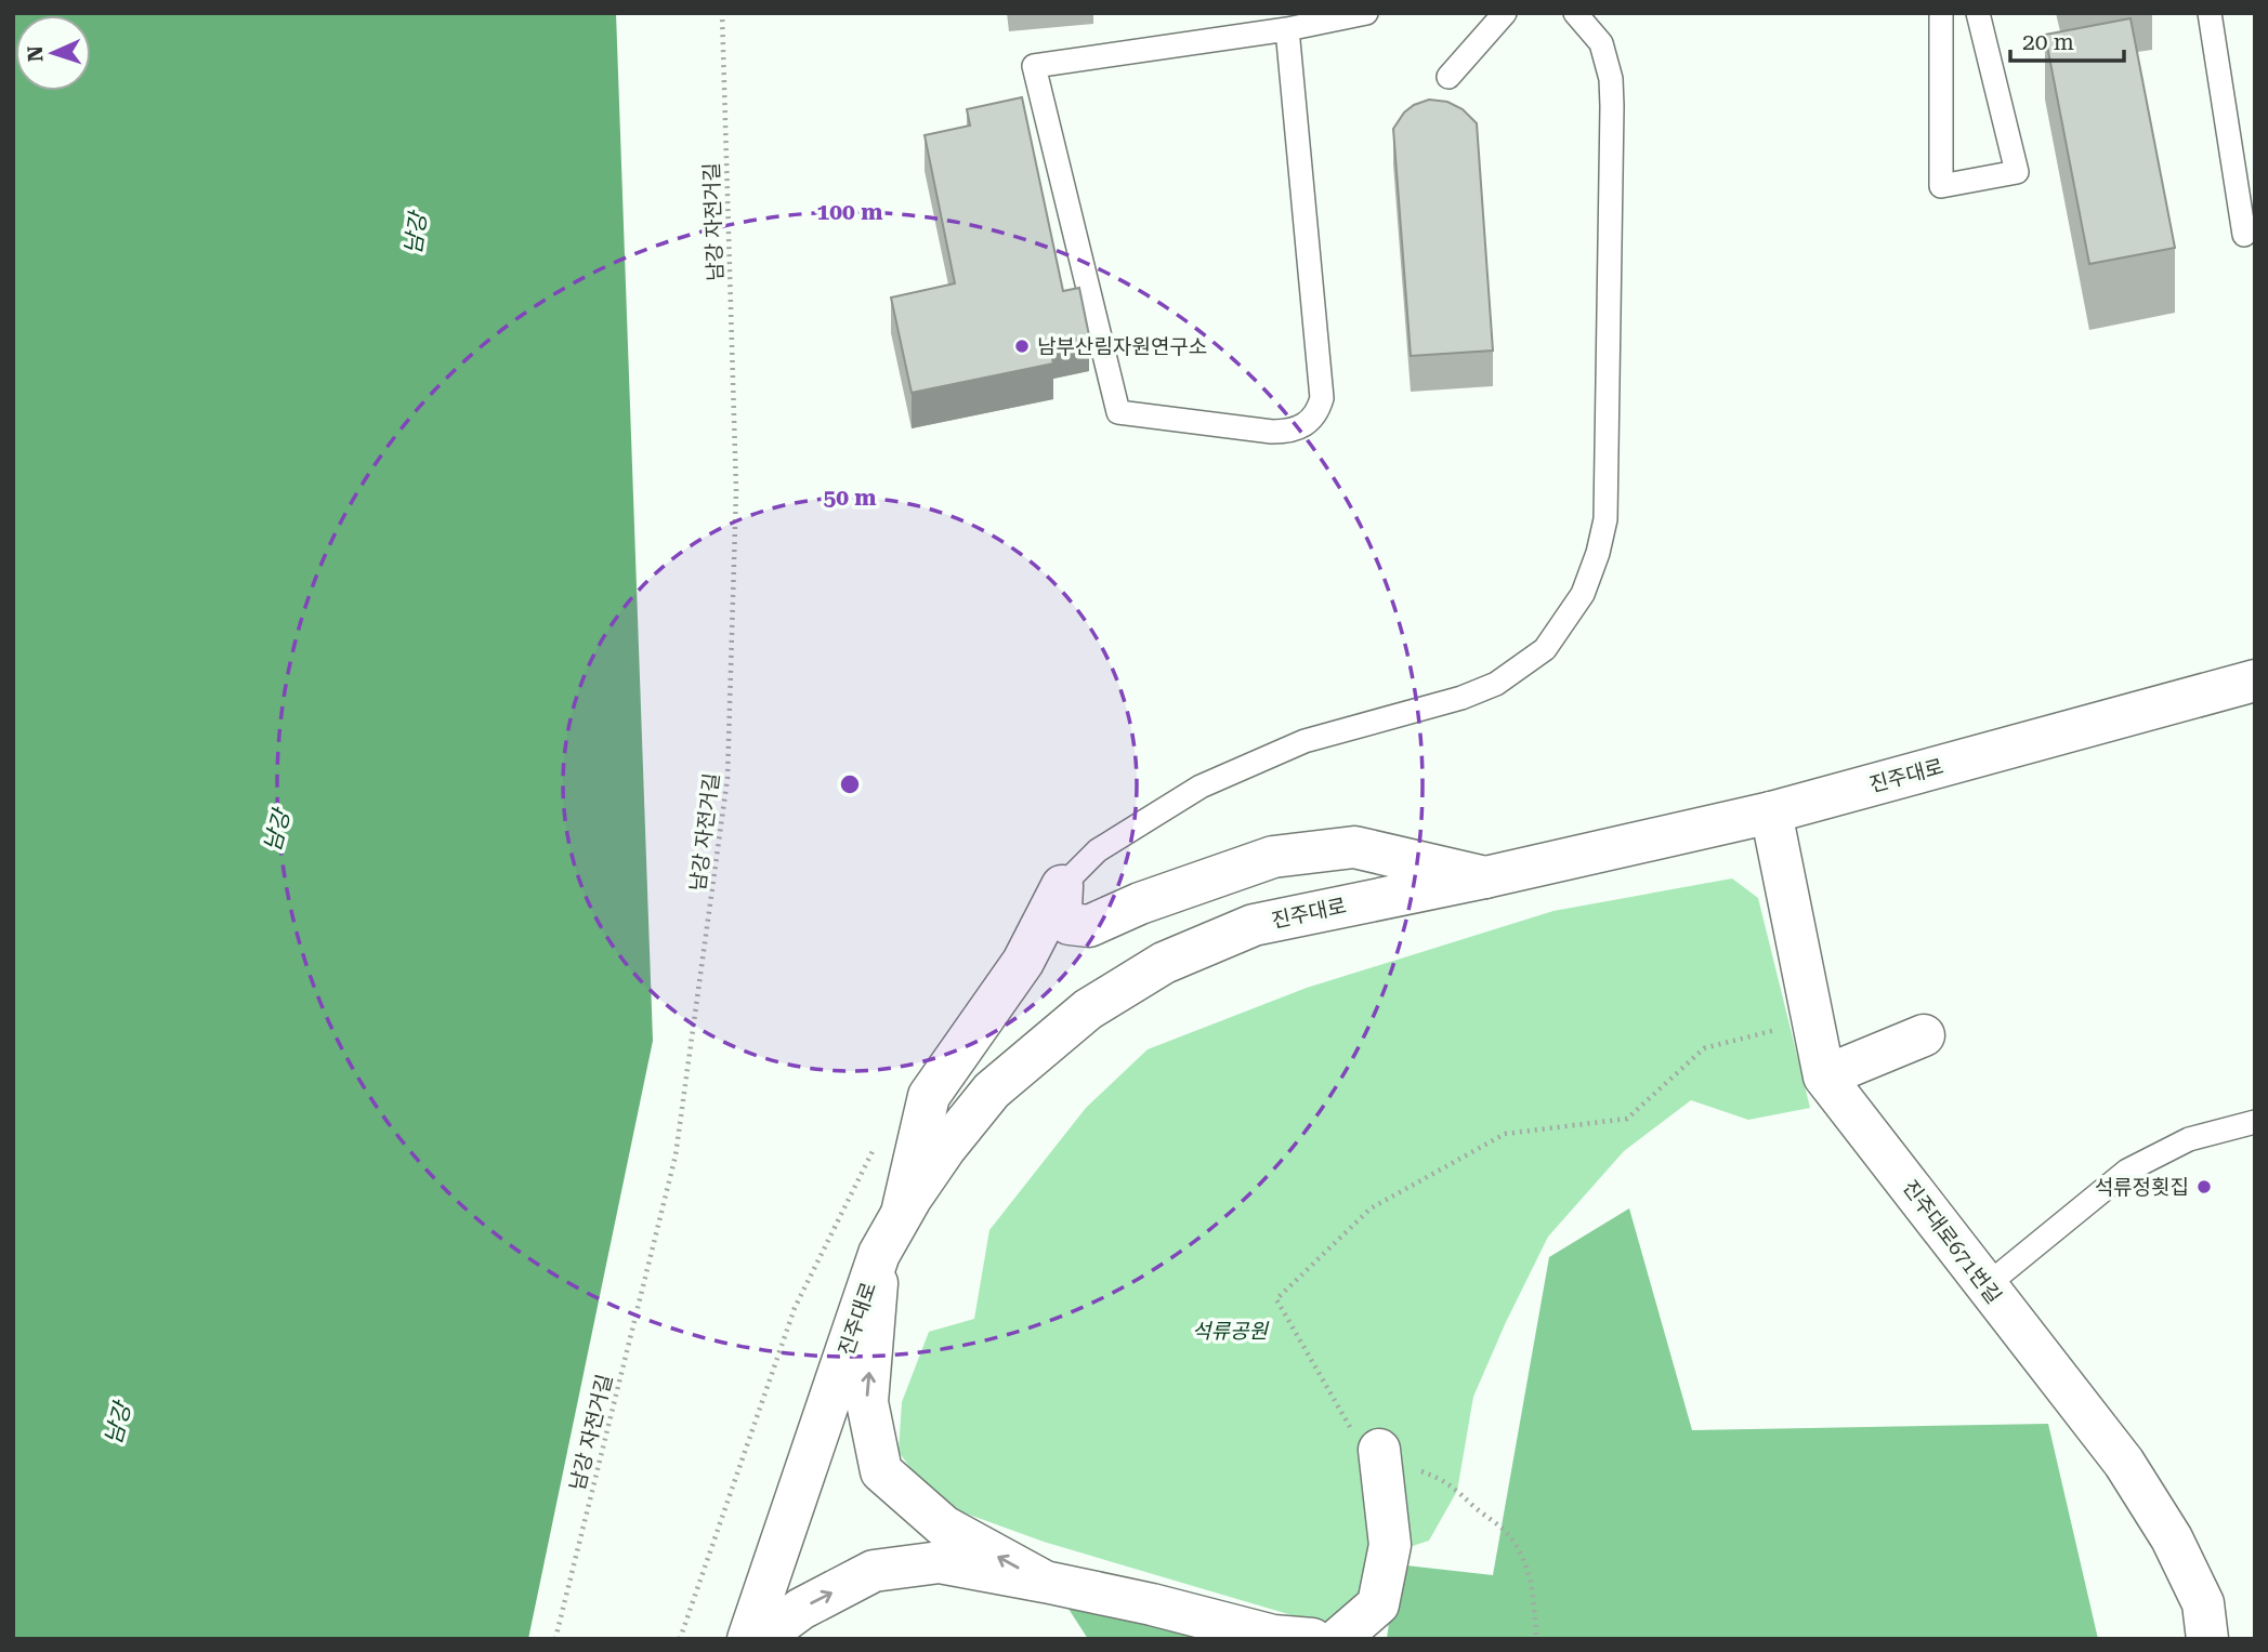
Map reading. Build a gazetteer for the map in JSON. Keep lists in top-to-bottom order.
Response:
{
  "streets": {
    "street": ["진주대로", "진주대로671번길"],
    "path": ["남강 자전거길"]
  },
  "crossings": [
    ["진주대로", "진주대로671번길"]
  ],
  "water": ["남강"],
  "parks": ["석류공원"],
  "places": ["남부산림자원연구소", "석류정횟집"],
  "scale_bar": "20 m",
  "north": "left",
  "rings": ["100 m", "50 m"]
}
